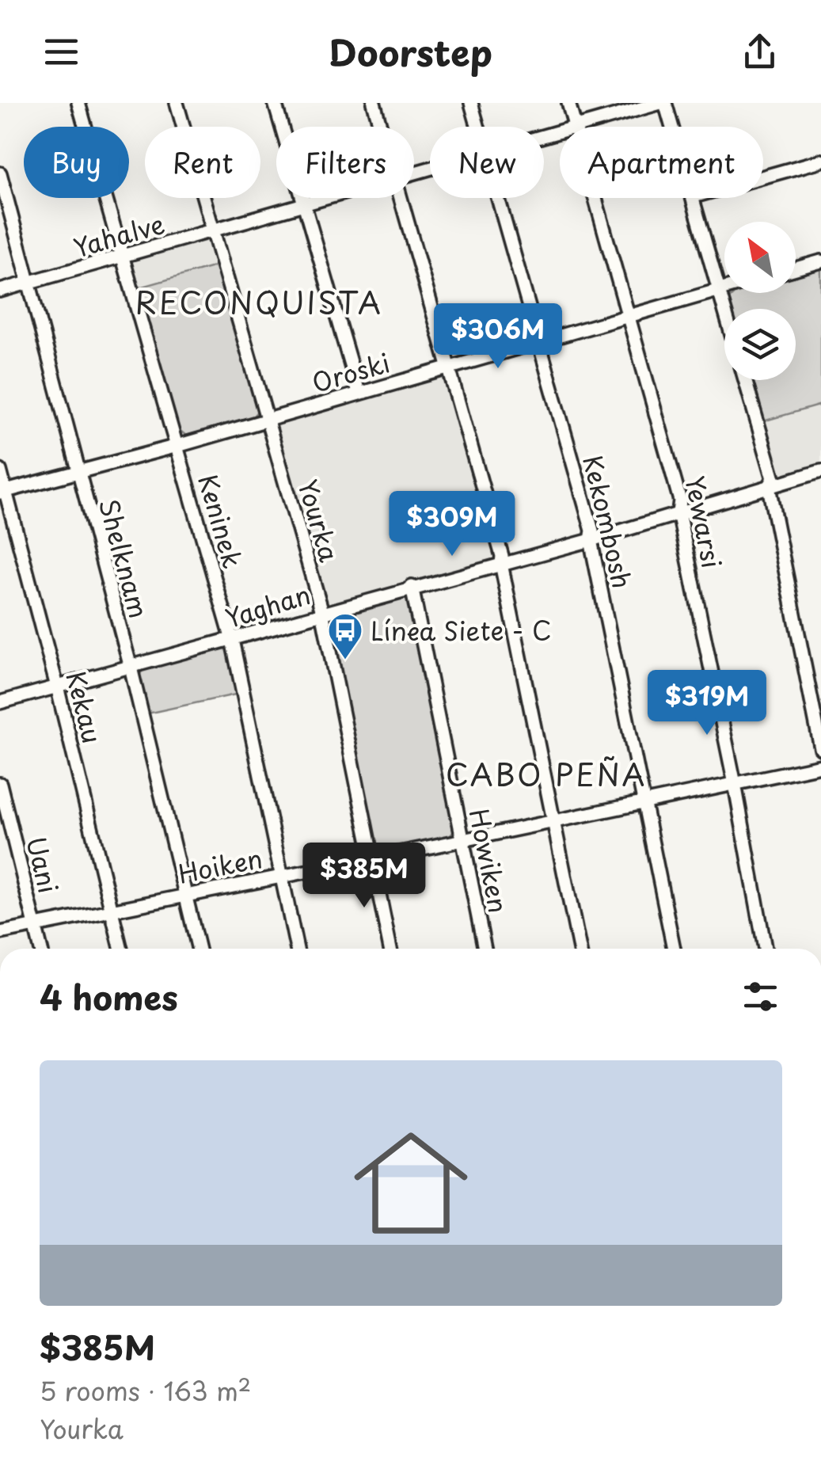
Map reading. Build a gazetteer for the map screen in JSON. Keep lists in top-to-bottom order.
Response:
{
  "streets": {
    "street": [
      "Yahalve",
      "Oroski",
      "Yourka",
      "Keninek",
      "Kekombosh",
      "Yewarsi",
      "Shelknam",
      "Yaghan",
      "Kekau",
      "Howiken",
      "Uani",
      "Hoiken"
    ]
  },
  "crossings": [
    ["Yahalve", "Yourka"],
    ["Yahalve", "Keninek"],
    ["Yahalve", "Shelknam"],
    ["Oroski", "Yourka"],
    ["Oroski", "Keninek"],
    ["Oroski", "Kekombosh"],
    ["Oroski", "Yewarsi"],
    ["Oroski", "Shelknam"],
    ["Oroski", "Kekau"],
    ["Yourka", "Yaghan"],
    ["Yourka", "Hoiken"],
    ["Keninek", "Yaghan"],
    ["Keninek", "Hoiken"],
    ["Kekombosh", "Yaghan"],
    ["Kekombosh", "Hoiken"],
    ["Yewarsi", "Yaghan"],
    ["Yewarsi", "Hoiken"],
    ["Shelknam", "Yaghan"],
    ["Shelknam", "Hoiken"],
    ["Yaghan", "Kekau"],
    ["Yaghan", "Howiken"],
    ["Kekau", "Hoiken"],
    ["Howiken", "Hoiken"],
    ["Uani", "Hoiken"]
  ],
  "districts": ["RECONQUISTA", "CABO PEÑA"],
  "places": {
    "bus stop": ["Línea Siete - C"]
  },
  "north": "top left",
  "page": {
    "header": "Doorstep",
    "chip": [
      "Buy",
      "Rent",
      "Filters",
      "New",
      "Apartment"
    ],
    "price": [
      "$306M",
      "$309M",
      "$319M",
      "$385M"
    ],
    "heading": "4 homes",
    "list": [
      {
        "name": "$385M",
        "note": "5 rooms · 163 m² · Yourka"
      }
    ]
  }
}
